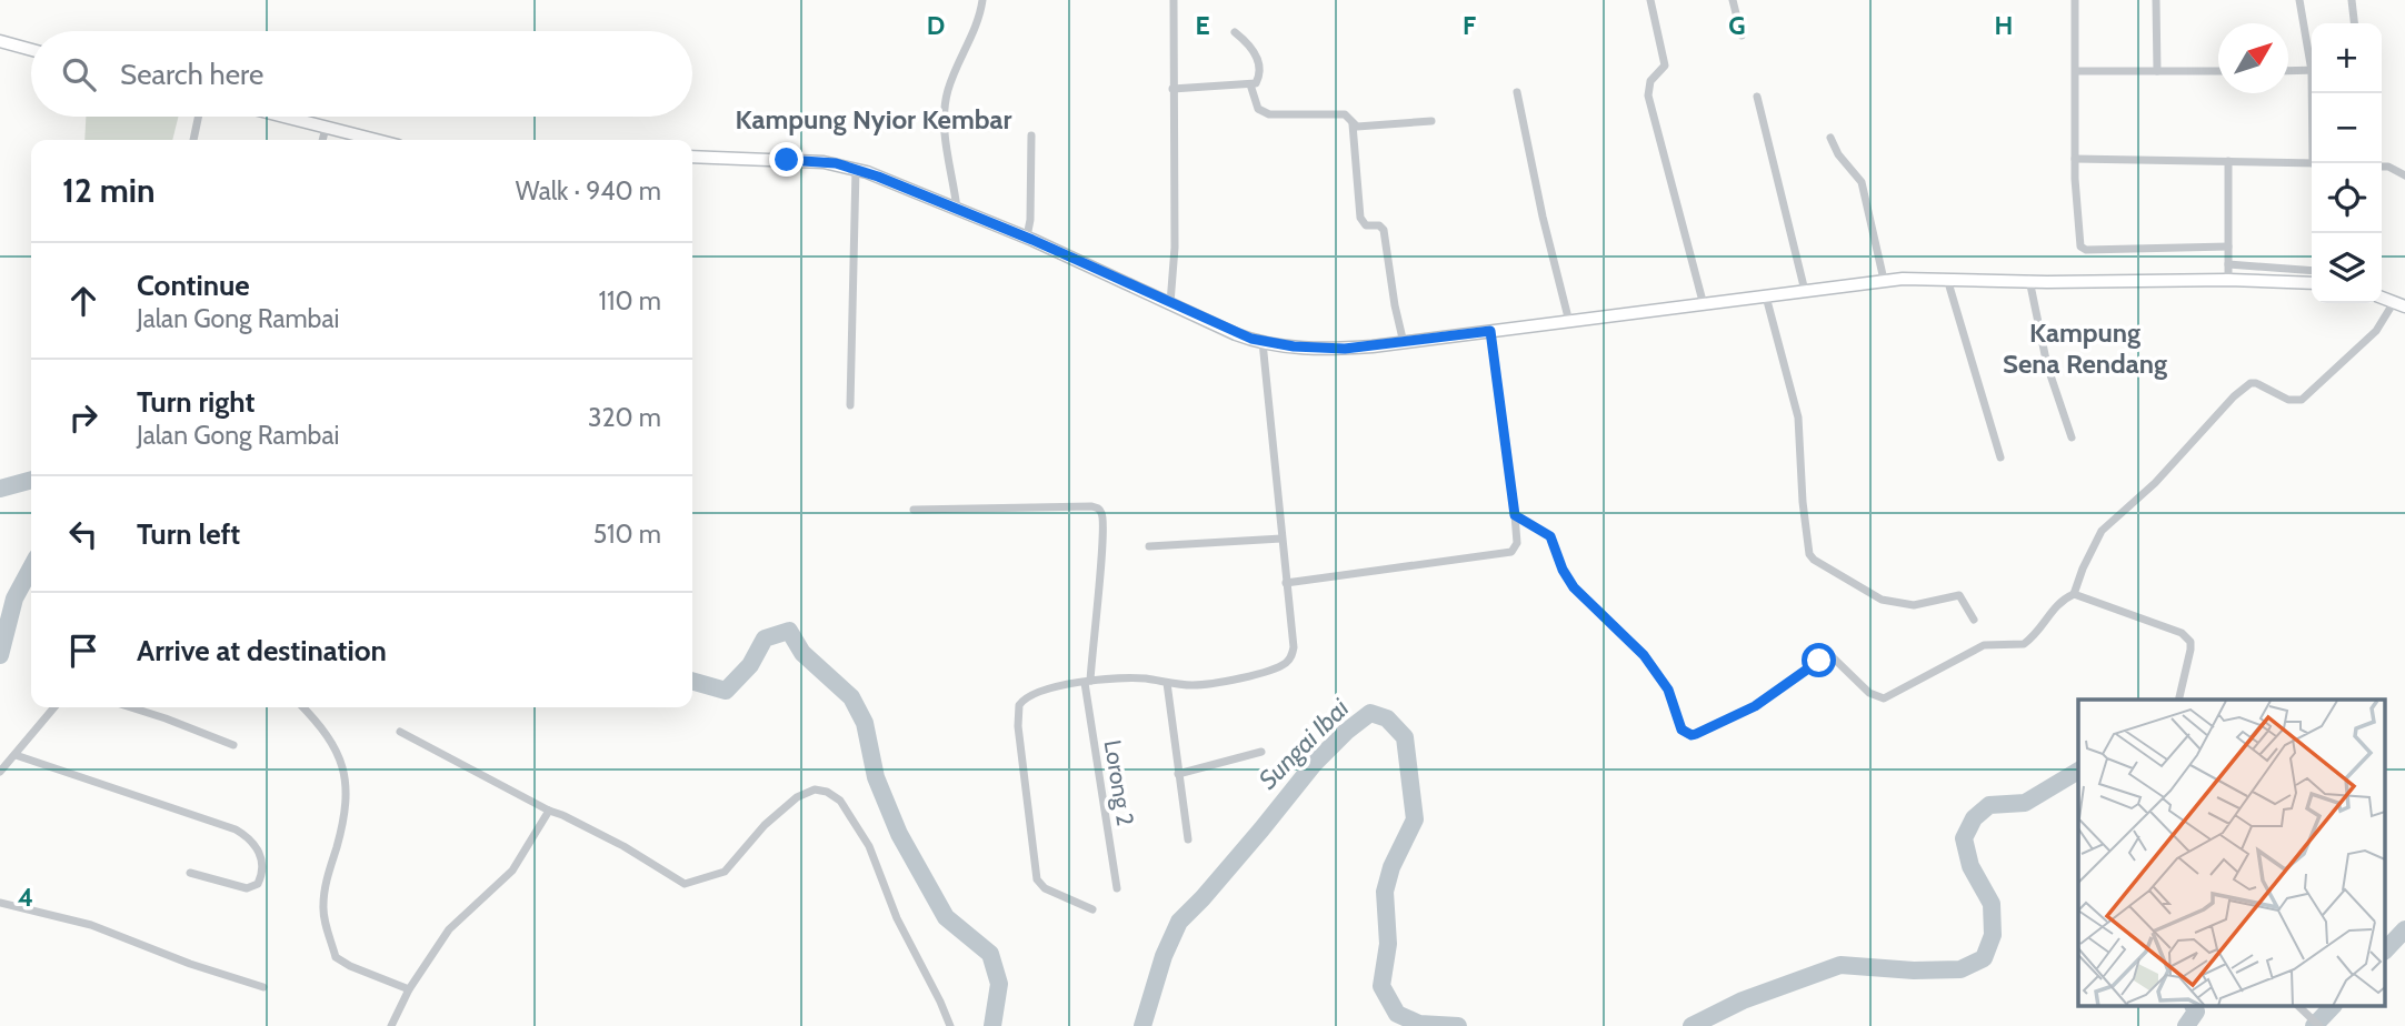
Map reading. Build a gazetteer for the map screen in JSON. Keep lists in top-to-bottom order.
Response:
{
  "streets": {
    "street": ["Lorong 2"]
  },
  "districts": ["Kampung Nyior Kembar", "Kampung Sena Rendang"],
  "water": ["Sungai Ibai"],
  "north": "top right",
  "page": {
    "map_buttons": ["+", "−"],
    "search": "Search here",
    "heading": ["12 min", "Walk · 940 m"],
    "list": [
      ["Continue", "Jalan Gong Rambai", "110 m"],
      ["Turn right", "Jalan Gong Rambai", "320 m"],
      ["Turn left", "510 m"],
      "Arrive at destination"
    ]
  },
  "grid": {
    "columns": [
      "D",
      "E",
      "F",
      "G",
      "H"
    ],
    "rows": ["4"]
  }
}
